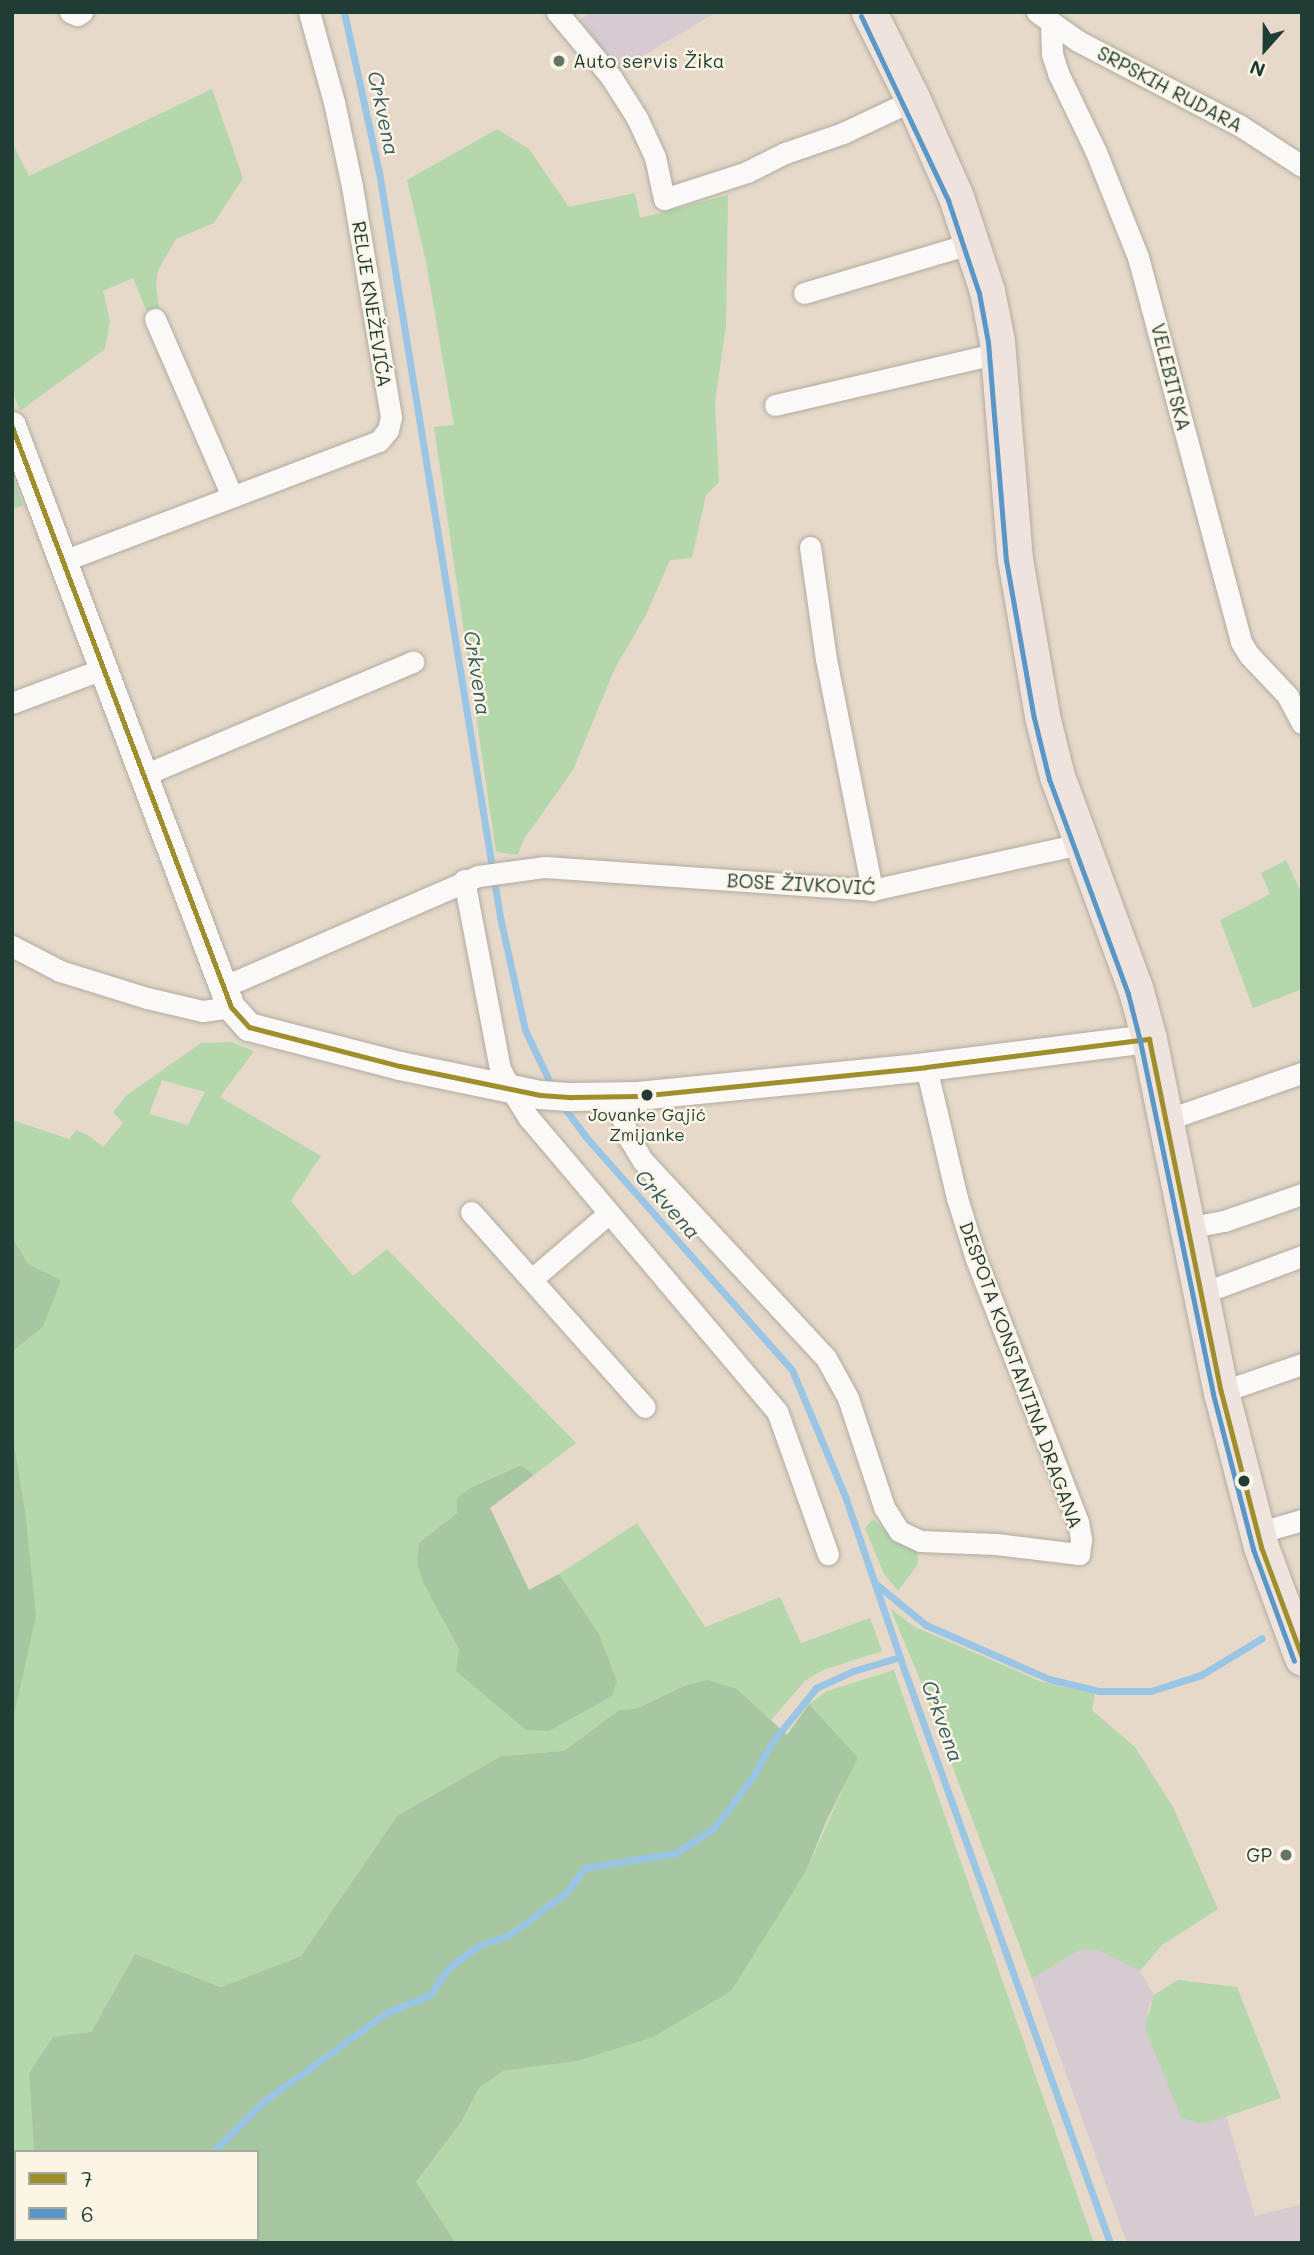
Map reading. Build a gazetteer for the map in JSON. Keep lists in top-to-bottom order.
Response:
{
  "streets": {
    "street": [
      "SRPSKIH RUDARA",
      "RELJE KNEŽEVIĆA",
      "VELEBITSKA",
      "BOSE ŽIVKOVIĆ",
      "DESPOTA KONSTANTINA DRAGANA"
    ]
  },
  "crossings": [
    ["SRPSKIH RUDARA", "VELEBITSKA"]
  ],
  "water": ["Crkvena"],
  "places": ["Auto servis Žika", "Jovanke Gajić Zmijanke", "GP"],
  "lines": ["transit line 6", "transit line 7"],
  "legend": ["7", "6"],
  "north": "bottom"
}
